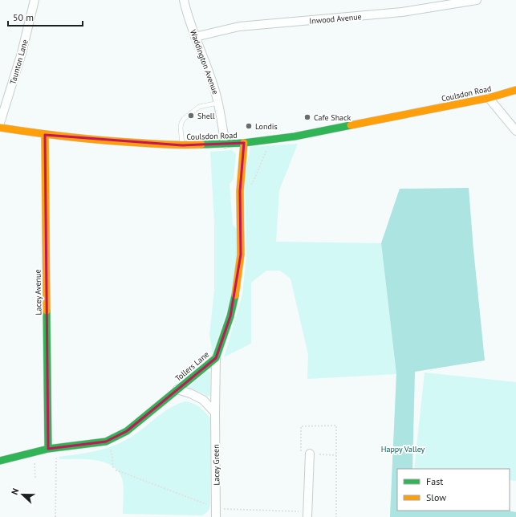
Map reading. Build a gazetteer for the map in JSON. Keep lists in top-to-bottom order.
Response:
{
  "streets": {
    "street": [
      "Inwood Avenue",
      "Taunton Lane",
      "Waddington Avenue",
      "Coulsdon Road",
      "Lacey Avenue",
      "Tollers Lane",
      "Lacey Green"
    ]
  },
  "crossings": [
    ["Inwood Avenue", "Waddington Avenue"],
    ["Waddington Avenue", "Coulsdon Road"],
    ["Coulsdon Road", "Lacey Avenue"],
    ["Coulsdon Road", "Tollers Lane"],
    ["Lacey Avenue", "Tollers Lane"],
    ["Tollers Lane", "Lacey Green"]
  ],
  "parks": ["Happy Valley"],
  "places": ["Shell", "Cafe Shack", "Londis"],
  "legend": ["Fast", "Slow"],
  "scale_bar": "50 m",
  "north": "left"
}
